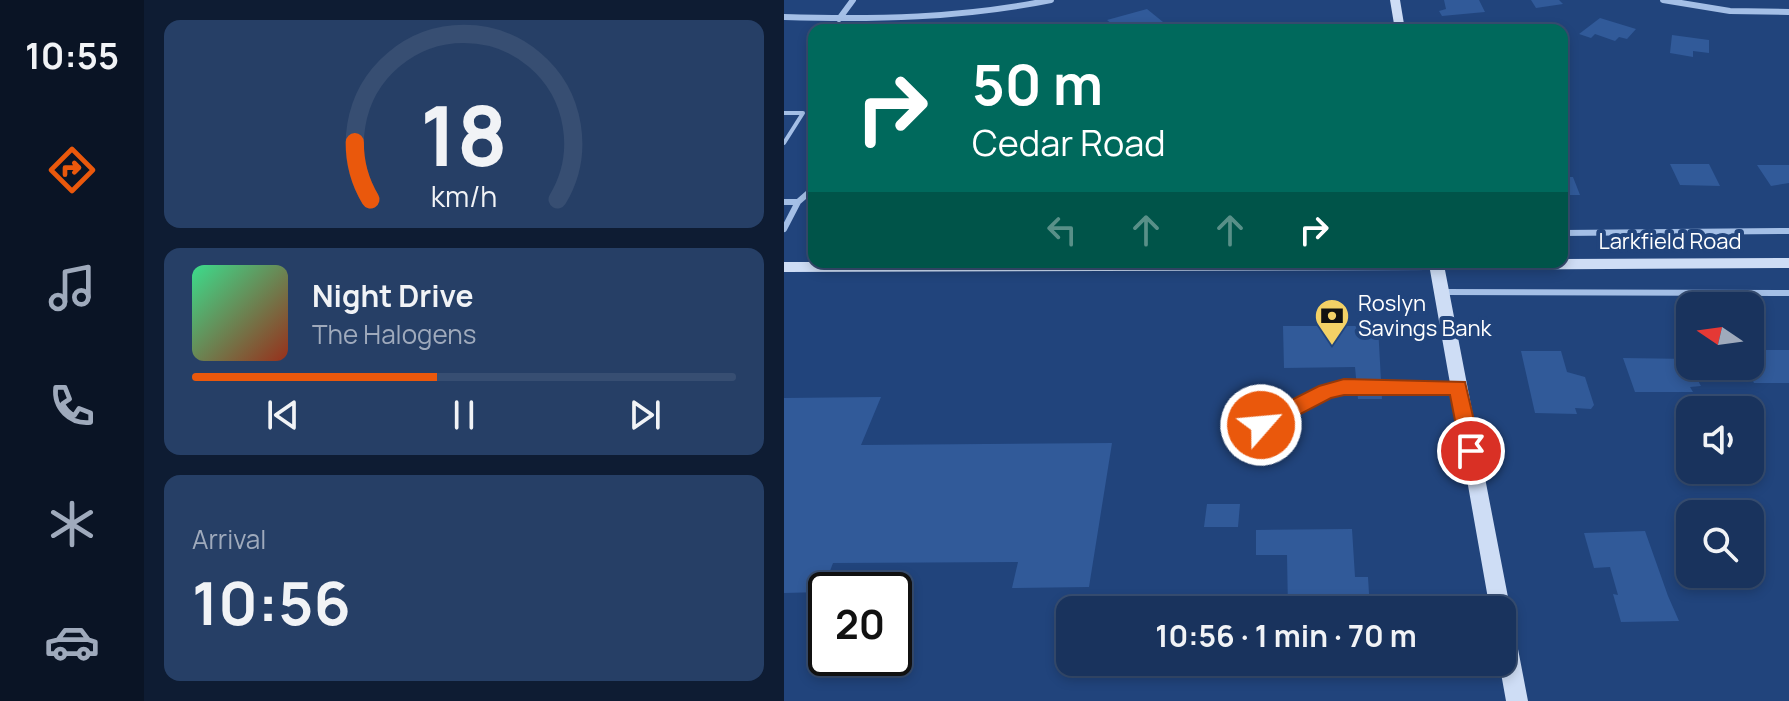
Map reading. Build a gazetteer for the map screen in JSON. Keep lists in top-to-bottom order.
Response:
{
  "streets": {
    "main road": ["Larkfield Road"]
  },
  "places": {
    "bank": ["Roslyn Savings Bank"]
  },
  "north": "left",
  "page": {
    "tabs": "10:55",
    "turn": ["50 m", "Cedar Road"],
    "song": ["Night Drive", "The Halogens"],
    "tile": ["Arrival", "10:56"],
    "limit": "20",
    "trip": "10:56 · 1 min · 70 m",
    "gauge": ["18", "km/h"]
  }
}
